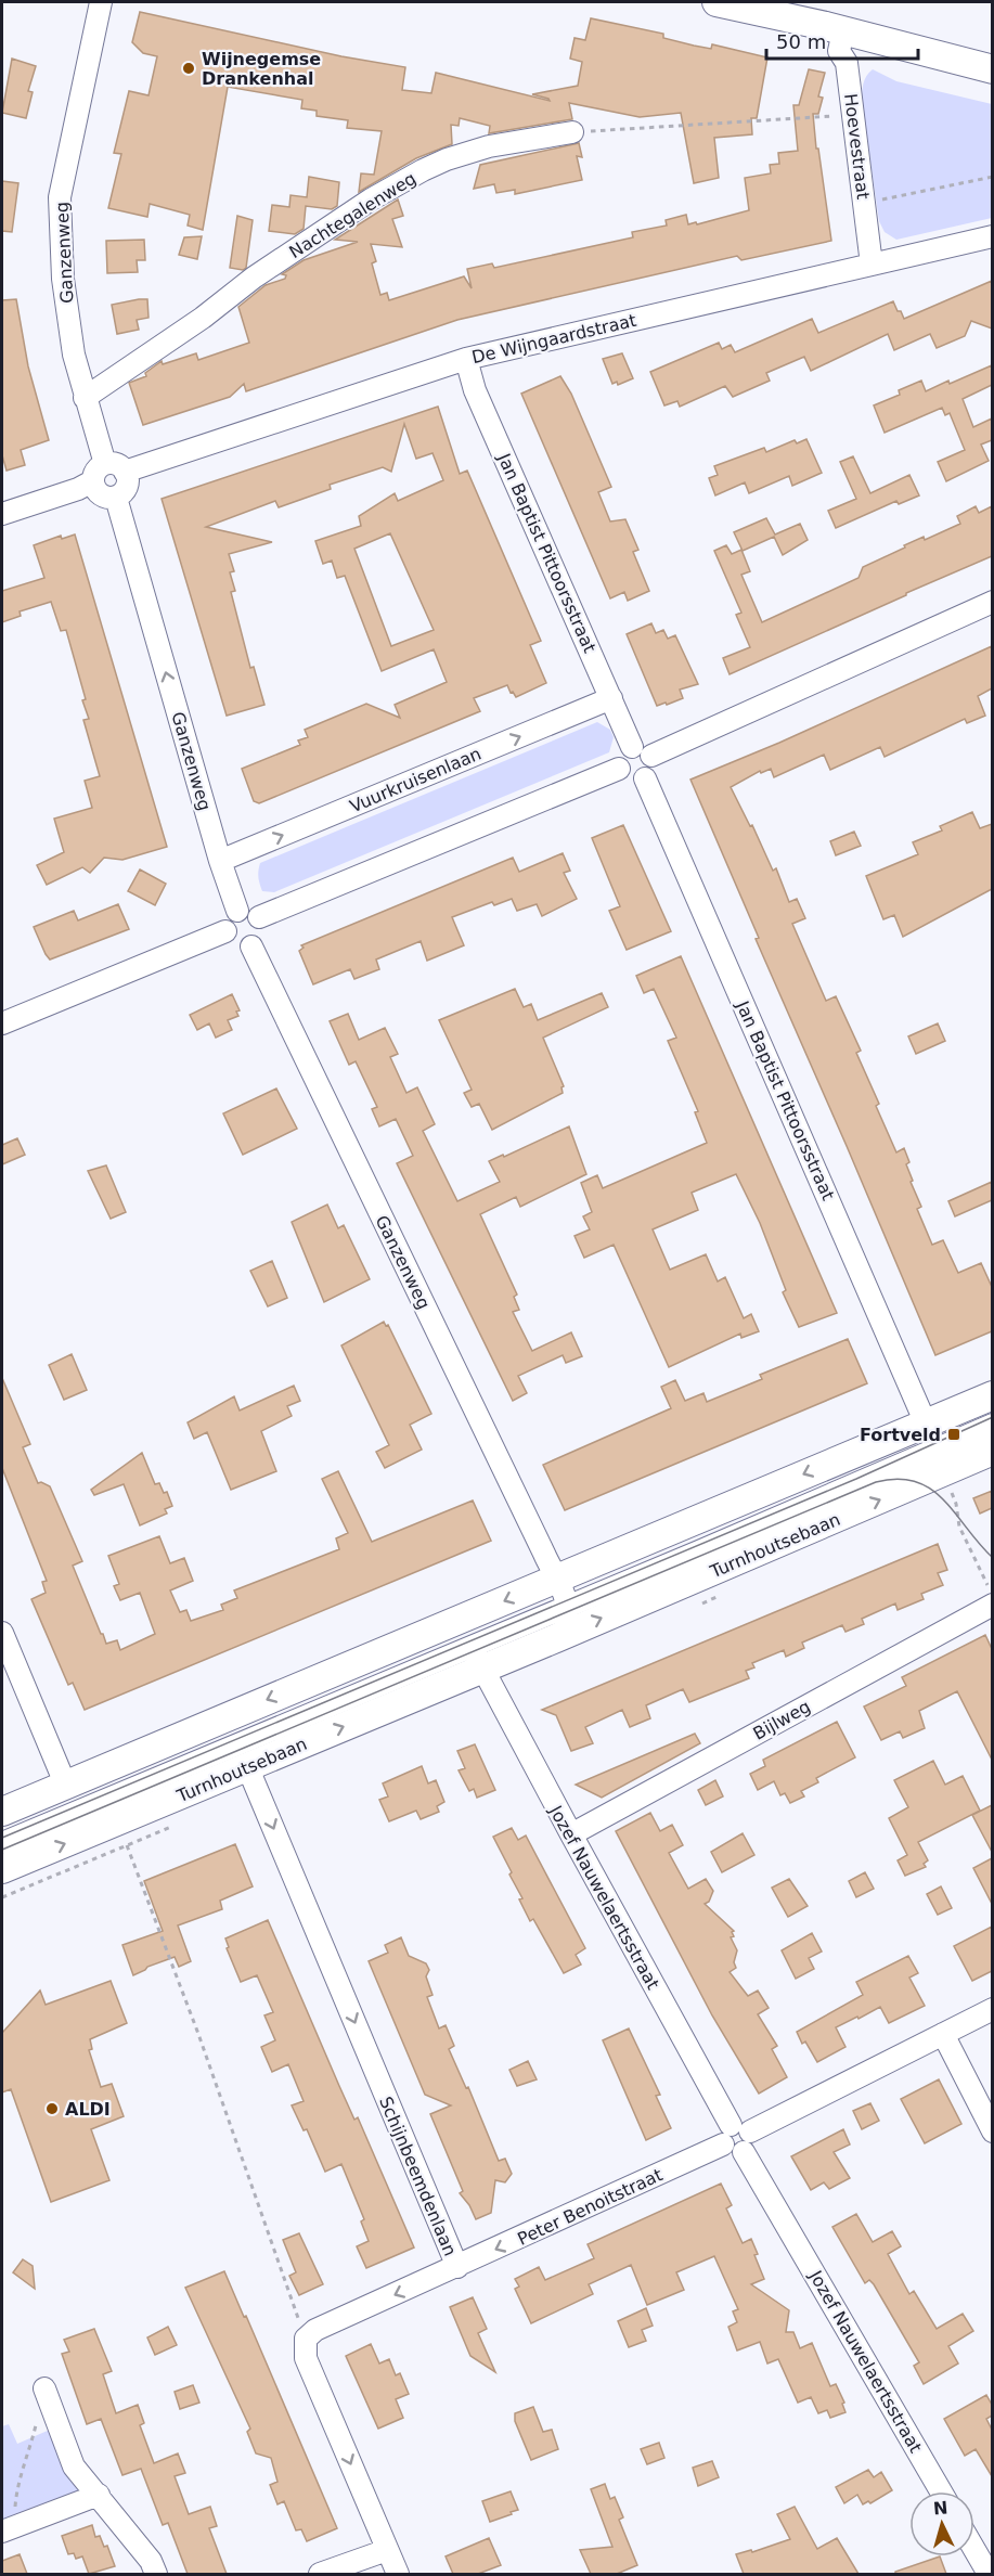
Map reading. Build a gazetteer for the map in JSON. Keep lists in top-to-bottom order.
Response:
{
  "streets": {
    "main road": ["Turnhoutsebaan"],
    "street": [
      "Hoevestraat",
      "Nachtegalenweg",
      "Ganzenweg",
      "De Wijngaardstraat",
      "Jan Baptist Pittoorsstraat",
      "Vuurkruisenlaan",
      "Bijlweg",
      "Jozef Nauwelaertsstraat",
      "Schijnbeemdenlaan",
      "Peter Benoitstraat"
    ]
  },
  "crossings": [
    ["Hoevestraat", "De Wijngaardstraat"],
    ["Nachtegalenweg", "Ganzenweg"],
    ["Ganzenweg", "De Wijngaardstraat"],
    ["Ganzenweg", "Vuurkruisenlaan"],
    ["De Wijngaardstraat", "Jan Baptist Pittoorsstraat"],
    ["Jan Baptist Pittoorsstraat", "Vuurkruisenlaan"],
    ["Turnhoutsebaan", "Jozef Nauwelaertsstraat"],
    ["Turnhoutsebaan", "Schijnbeemdenlaan"],
    ["Bijlweg", "Jozef Nauwelaertsstraat"],
    ["Jozef Nauwelaertsstraat", "Peter Benoitstraat"],
    ["Schijnbeemdenlaan", "Peter Benoitstraat"]
  ],
  "one_way": ["Schijnbeemdenlaan", "Peter Benoitstraat"],
  "places": {
    "other": ["Wijnegemse Drankenhal", "ALDI"],
    "transit": ["Fortveld"]
  },
  "scale_bar": "50 m",
  "north": "top"
}
